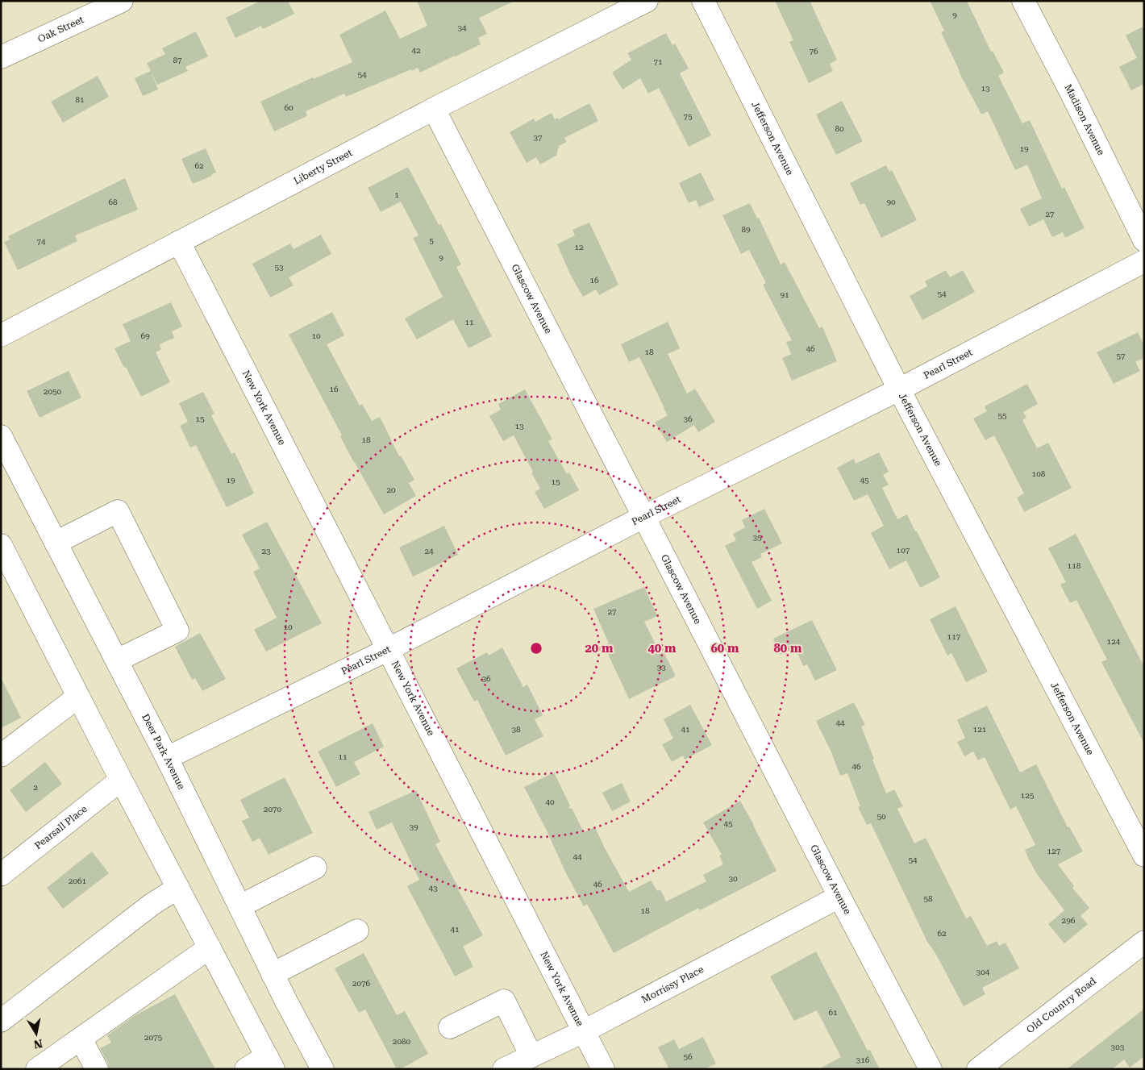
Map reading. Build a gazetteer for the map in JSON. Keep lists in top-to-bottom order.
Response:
{
  "streets": {
    "street": [
      "Oak Street",
      "Madison Avenue",
      "Jefferson Avenue",
      "Liberty Street",
      "Glascow Avenue",
      "Pearl Street",
      "New York Avenue",
      "Deer Park Avenue",
      "Pearsall Place",
      "Morrissy Place",
      "Old Country Road"
    ]
  },
  "crossings": [
    ["Jefferson Avenue", "Pearl Street"],
    ["Liberty Street", "Glascow Avenue"],
    ["Liberty Street", "New York Avenue"],
    ["Glascow Avenue", "Pearl Street"],
    ["Glascow Avenue", "Morrissy Place"],
    ["Pearl Street", "New York Avenue"],
    ["Pearl Street", "Deer Park Avenue"],
    ["New York Avenue", "Morrissy Place"]
  ],
  "house_numbers": [
    "9",
    "34",
    "42",
    "76",
    "87",
    "71",
    "54",
    "13",
    "81",
    "60",
    "75",
    "80",
    "37",
    "19",
    "62",
    "1",
    "68",
    "90",
    "27",
    "89",
    "5",
    "74",
    "12",
    "9",
    "53",
    "16",
    "54",
    "91",
    "11",
    "69",
    "10",
    "46",
    "18",
    "57",
    "16",
    "2050",
    "55",
    "15",
    "36",
    "13",
    "18",
    "108",
    "19",
    "45",
    "15",
    "20",
    "35",
    "107",
    "23",
    "24",
    "118",
    "27",
    "10",
    "117",
    "124",
    "33",
    "36",
    "44",
    "38",
    "41",
    "121",
    "11",
    "46",
    "2",
    "125",
    "40",
    "2070",
    "50",
    "45",
    "39",
    "127",
    "44",
    "54",
    "30",
    "2061",
    "46",
    "43",
    "58",
    "18",
    "296",
    "41",
    "62",
    "304",
    "2076",
    "61",
    "2075",
    "2080",
    "303",
    "56",
    "316"
  ],
  "north": "bottom",
  "rings": [
    "20 m",
    "40 m",
    "60 m",
    "80 m"
  ]
}
